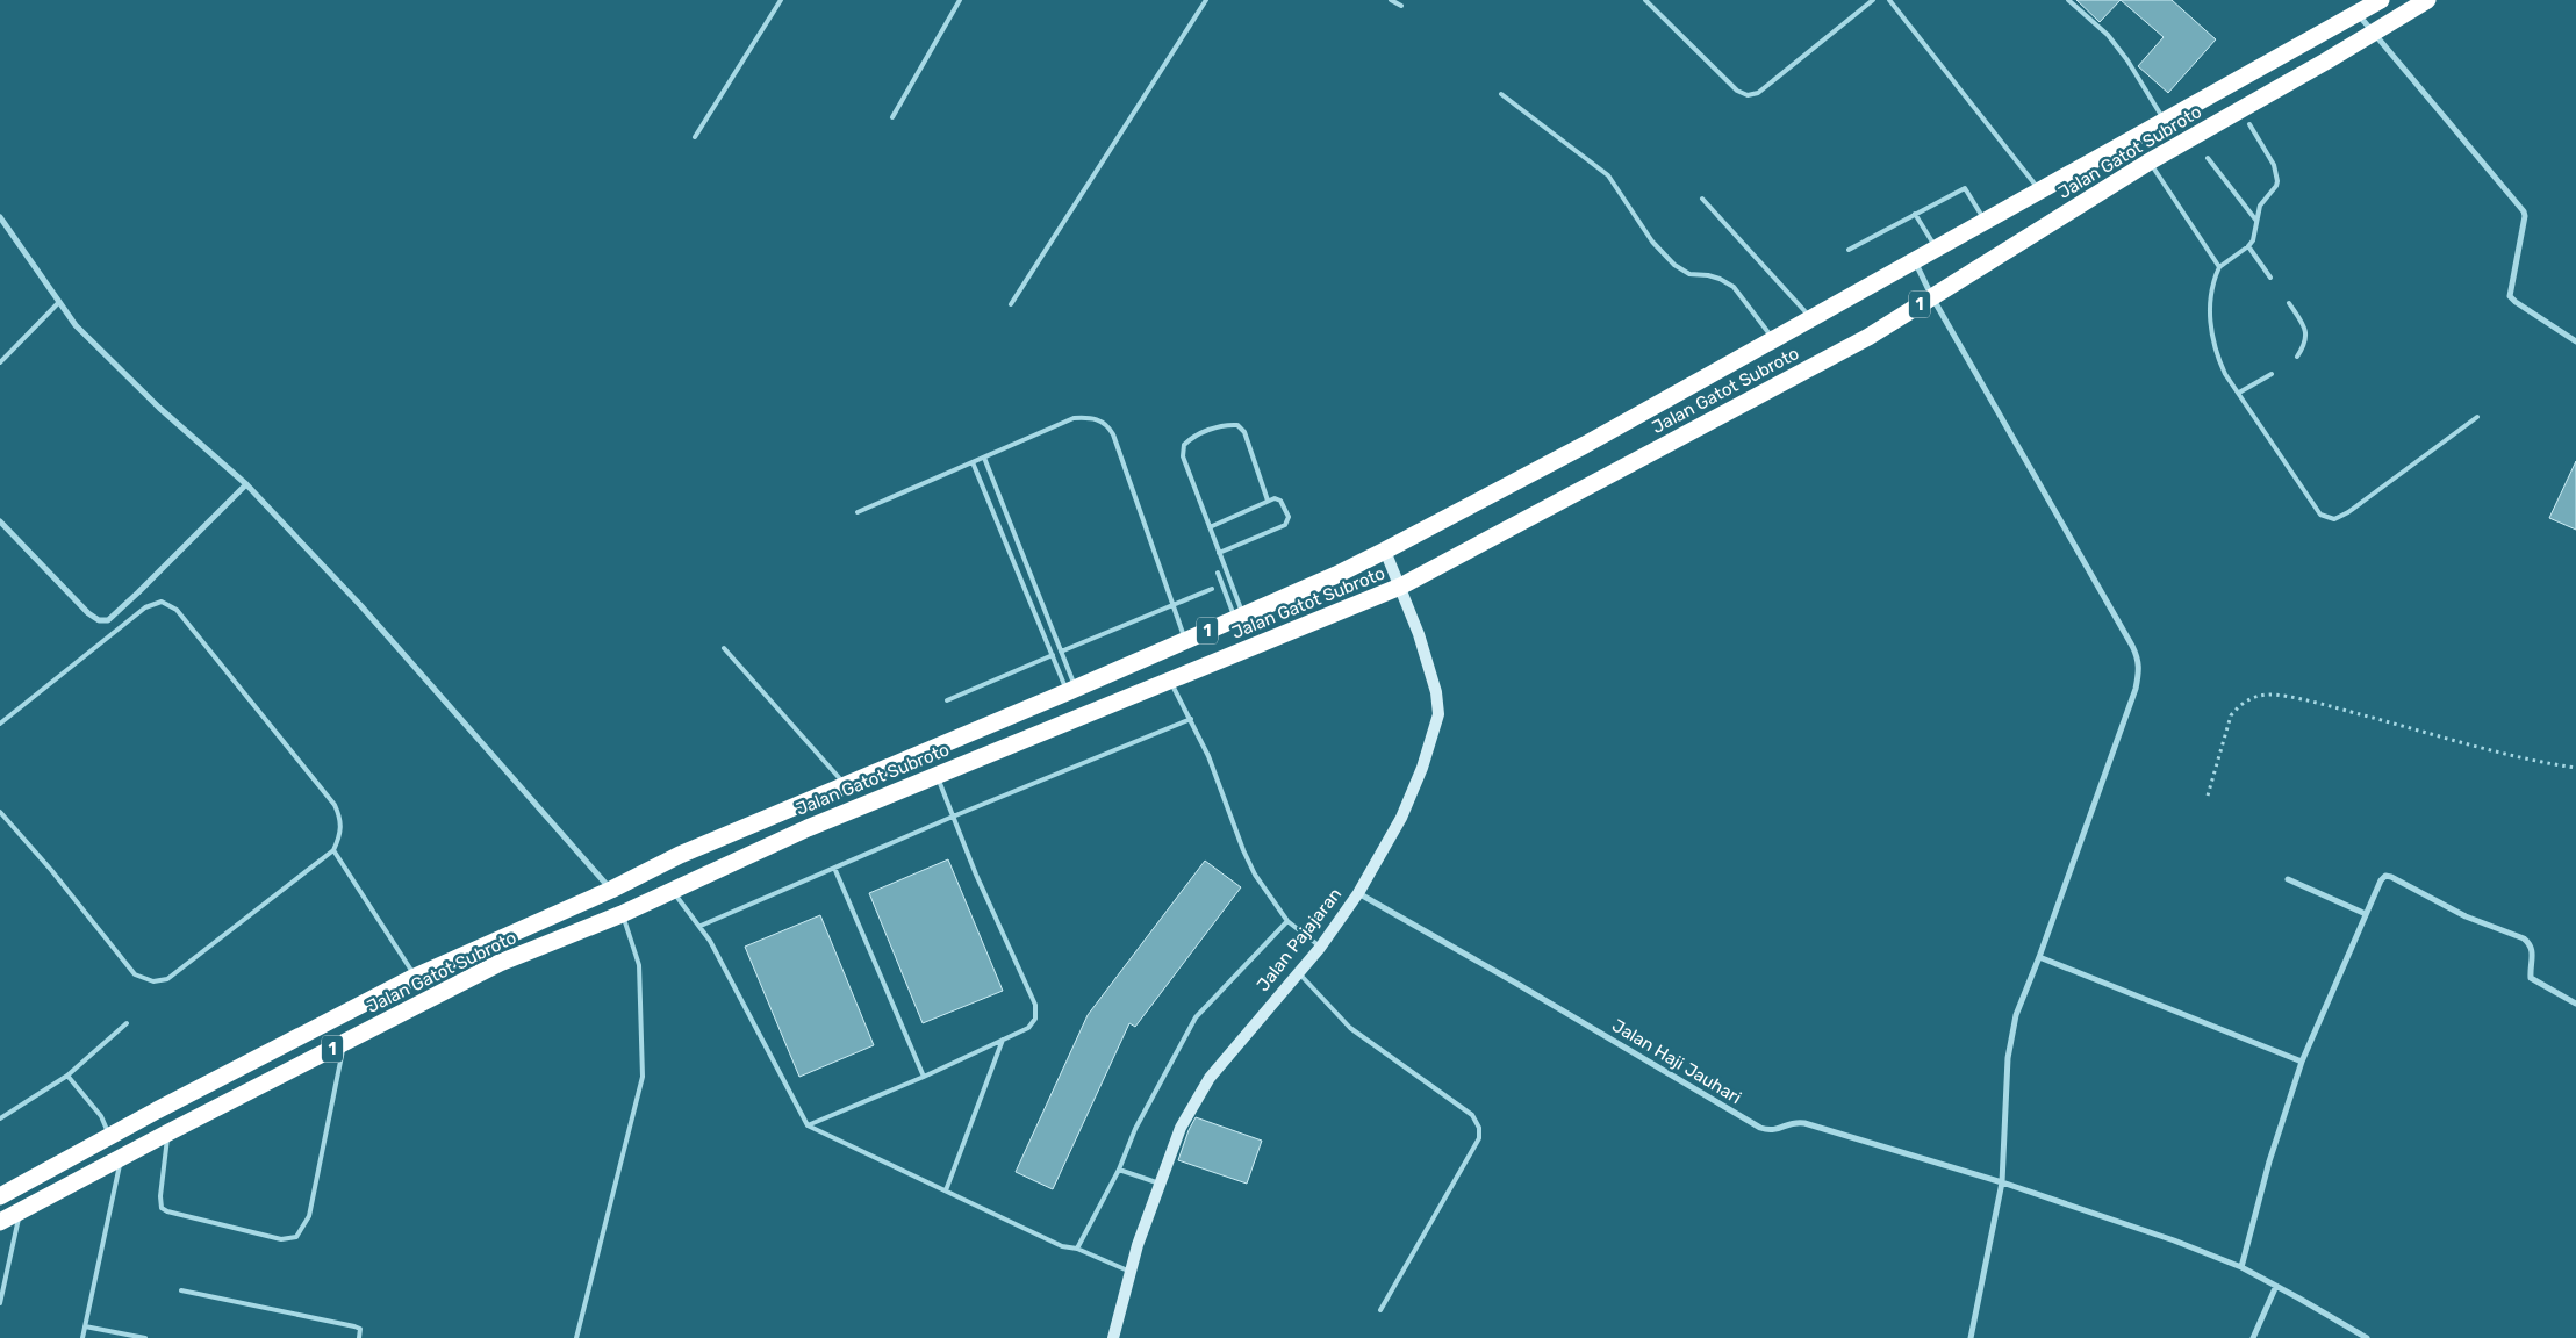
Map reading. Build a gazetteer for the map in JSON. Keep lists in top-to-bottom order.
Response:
{
  "streets": {
    "highway": ["Jalan Gatot Subroto", "1"],
    "main road": ["Jalan Pajajaran"],
    "street": ["Jalan Haji Jauhari"]
  },
  "crossings": [
    ["Jalan Gatot Subroto", "Jalan Pajajaran"],
    ["Jalan Pajajaran", "Jalan Haji Jauhari"]
  ]
}
